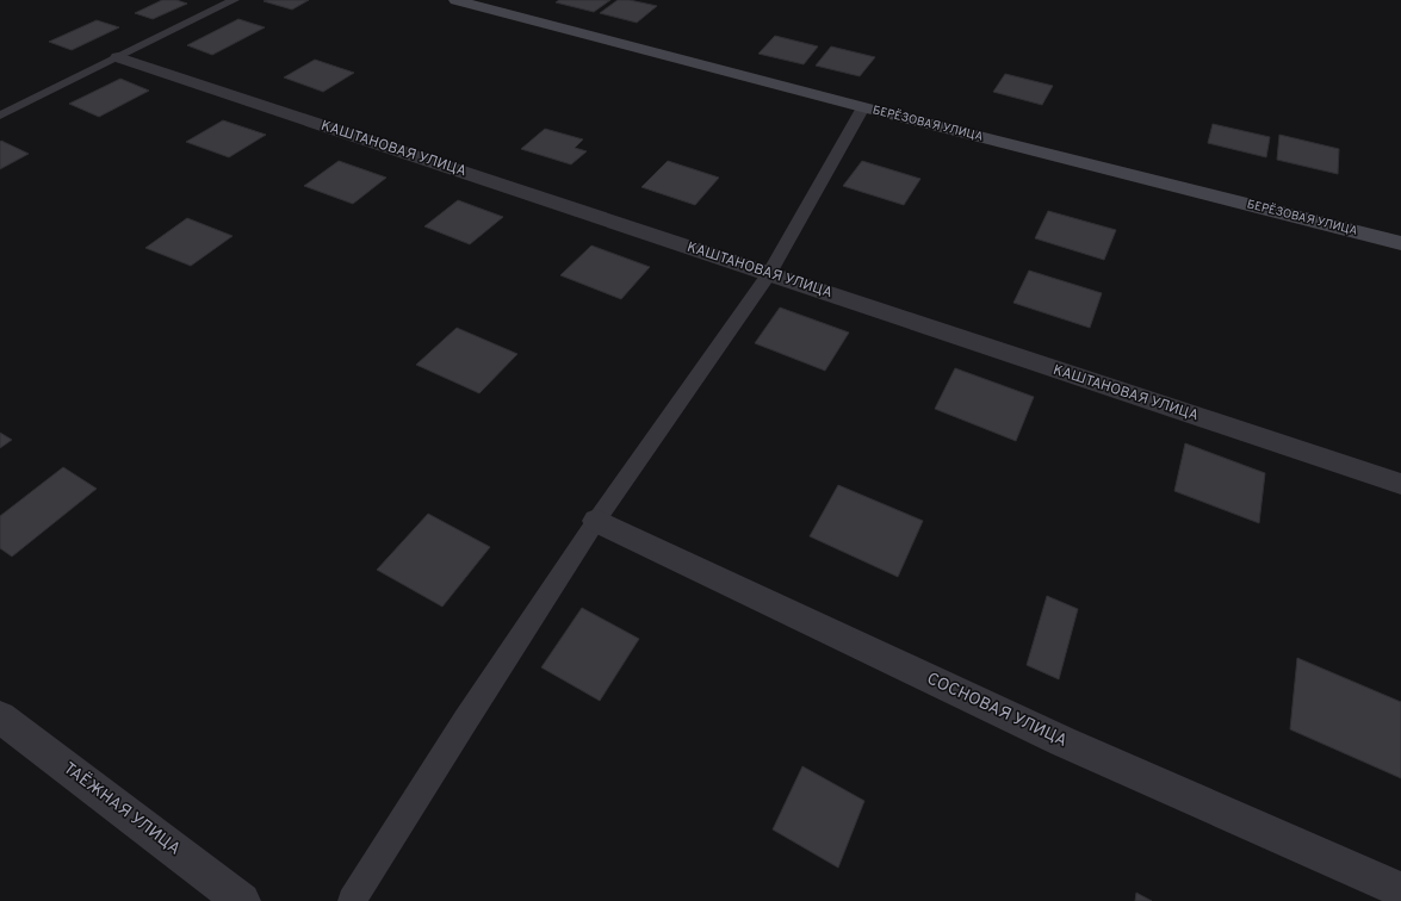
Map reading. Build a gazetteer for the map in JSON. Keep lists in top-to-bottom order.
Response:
{
  "streets": {
    "main road": ["БЕРЁЗОВАЯ УЛИЦА"],
    "street": ["КАШТАНОВАЯ УЛИЦА", "СОСНОВАЯ УЛИЦА", "ТАЁЖНАЯ УЛИЦА"]
  }
}
